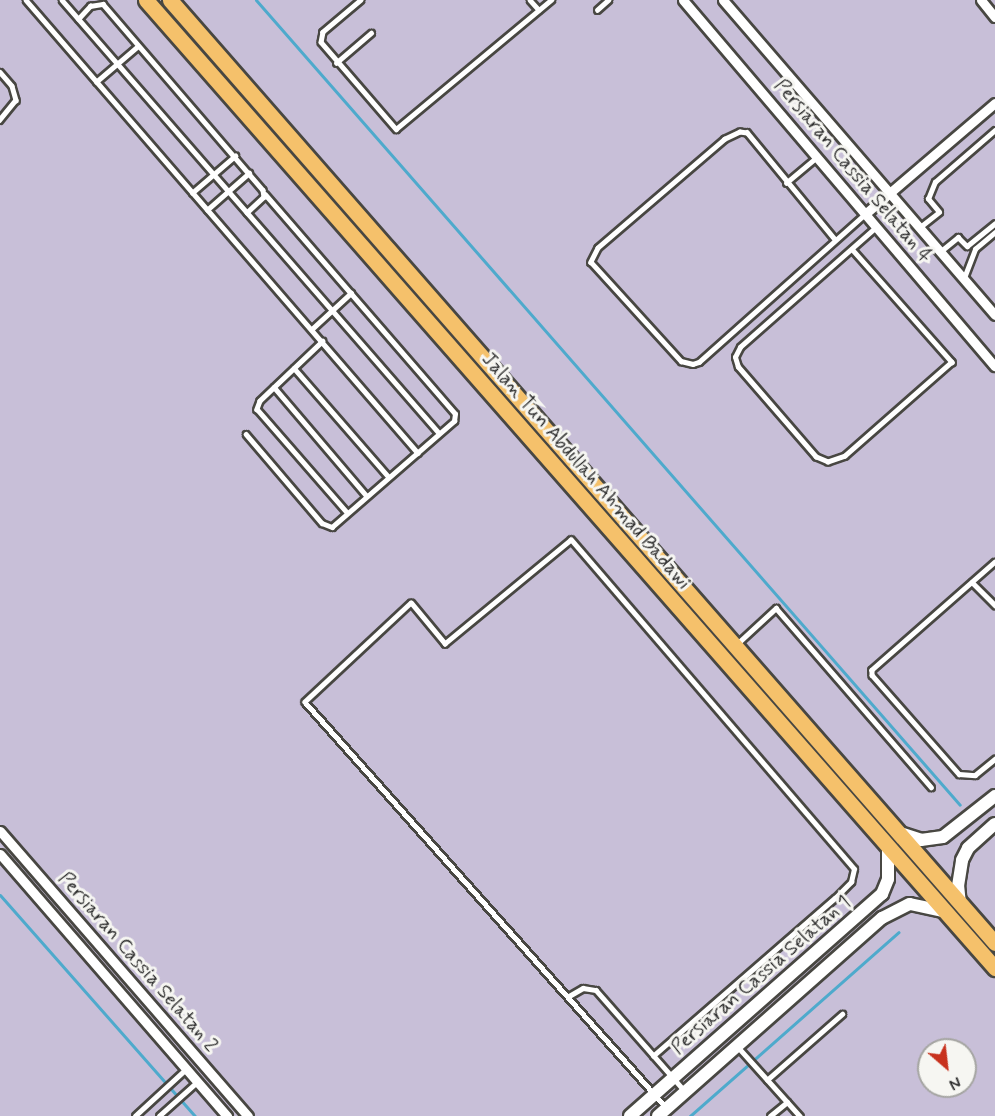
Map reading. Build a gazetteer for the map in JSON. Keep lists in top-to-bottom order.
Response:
{
  "streets": {
    "main road": ["Jalan Tun Abdullah Ahmad Badawi"],
    "street": ["Persiaran Cassia Selatan 4", "Persiaran Cassia Selatan 2", "Persiaran Cassia Selatan 1"]
  },
  "crossings": [
    ["Jalan Tun Abdullah Ahmad Badawi", "Persiaran Cassia Selatan 1"]
  ],
  "north": "bottom right"
}
